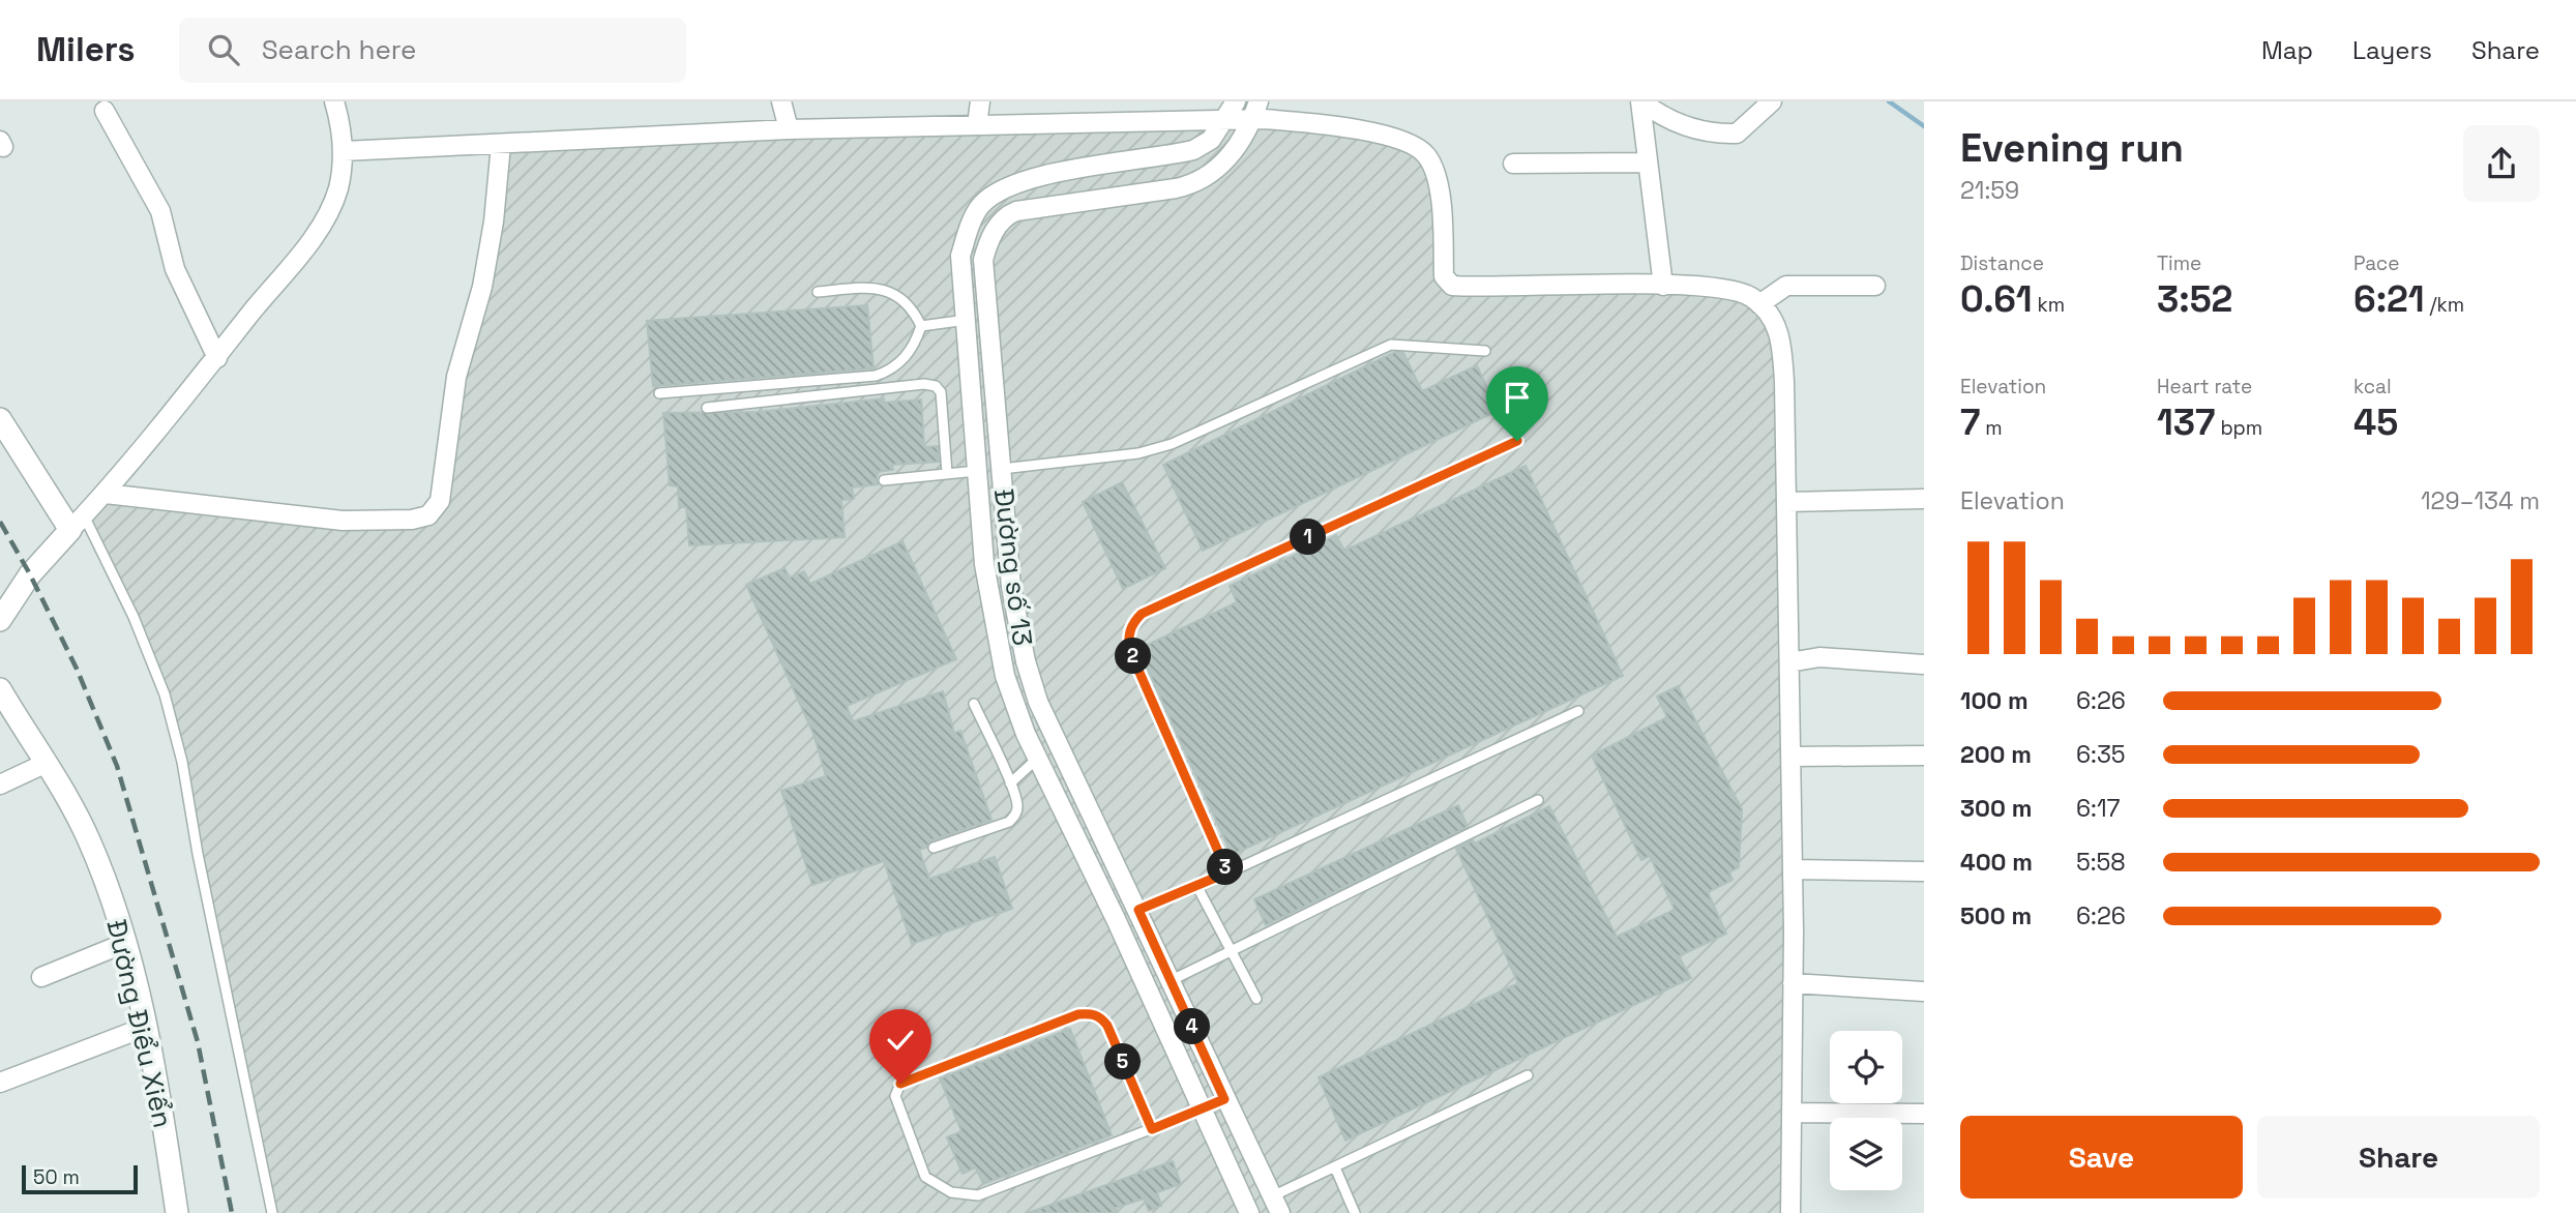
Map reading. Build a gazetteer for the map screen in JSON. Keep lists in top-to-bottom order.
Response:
{
  "streets": {
    "street": ["Đường số 13", "Đường Điểu Xiển"]
  },
  "scale_bar": "50 m",
  "page": {
    "header": "Milers",
    "search": "Search here",
    "nav": ["Map", "Layers", "Share"],
    "heading": ["Evening run", "21:59"],
    "stats": [
      ["Distance", "0.61 km"],
      ["Time", "3:52"],
      ["Pace", "6:21 /km"],
      ["Elevation", "7 m"],
      ["Heart rate", "137 bpm"],
      ["kcal", "45"]
    ],
    "chart": ["Elevation", "129–134 m"],
    "pins": [
      "1",
      "2",
      "3",
      "4",
      "5"
    ],
    "list": [
      {
        "name": "100 m",
        "note": "6:26"
      },
      {
        "name": "200 m",
        "note": "6:35"
      },
      {
        "name": "300 m",
        "note": "6:17"
      },
      {
        "name": "400 m",
        "note": "5:58"
      },
      {
        "name": "500 m",
        "note": "6:26"
      }
    ],
    "buttons": ["Save", "Share"],
    "scale": "50 m"
  }
}
